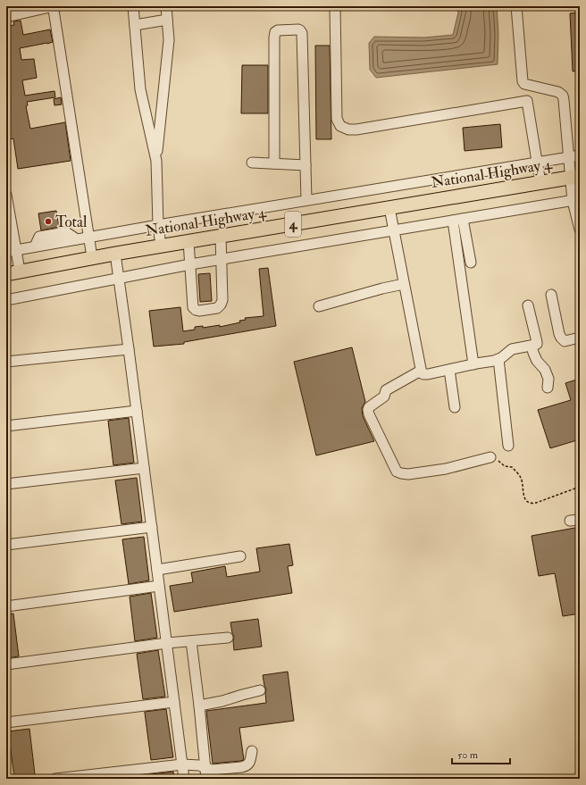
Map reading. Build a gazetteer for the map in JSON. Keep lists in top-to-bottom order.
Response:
{
  "streets": {
    "highway": ["National Highway 4", "4"]
  },
  "places": ["Total"],
  "scale_bar": "50 m"
}
